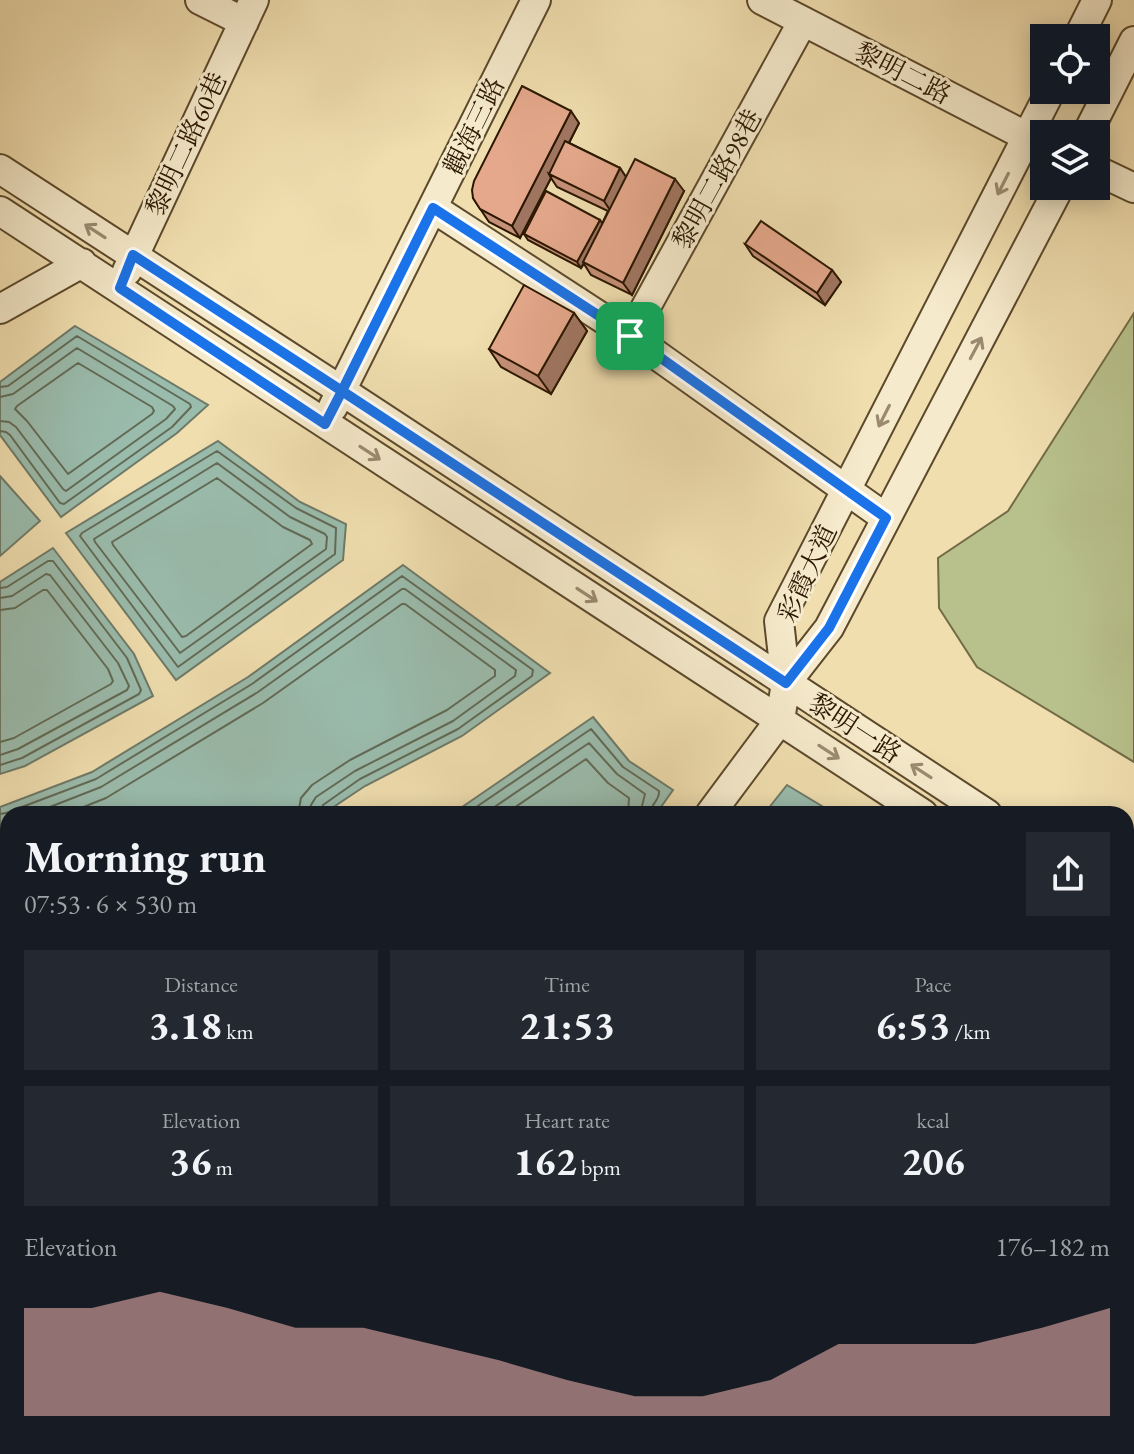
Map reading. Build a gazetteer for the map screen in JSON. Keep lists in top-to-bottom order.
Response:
{
  "streets": {
    "street": [
      "黎明二路",
      "觀海三路",
      "黎明二路60巷",
      "黎明二路98巷",
      "彩霞大道",
      "黎明一路"
    ]
  },
  "crossings": [
    ["黎明二路", "黎明二路98巷"],
    ["觀海三路", "黎明一路"],
    ["黎明二路60巷", "黎明一路"],
    ["彩霞大道", "黎明一路"]
  ],
  "page": {
    "heading": ["Morning run", "07:53 · 6 × 530 m"],
    "stats": [
      ["Distance", "3.18 km"],
      ["Time", "21:53"],
      ["Pace", "6:53 /km"],
      ["Elevation", "36 m"],
      ["Heart rate", "162 bpm"],
      ["kcal", "206"]
    ],
    "chart": ["Elevation", "176–182 m"]
  }
}
